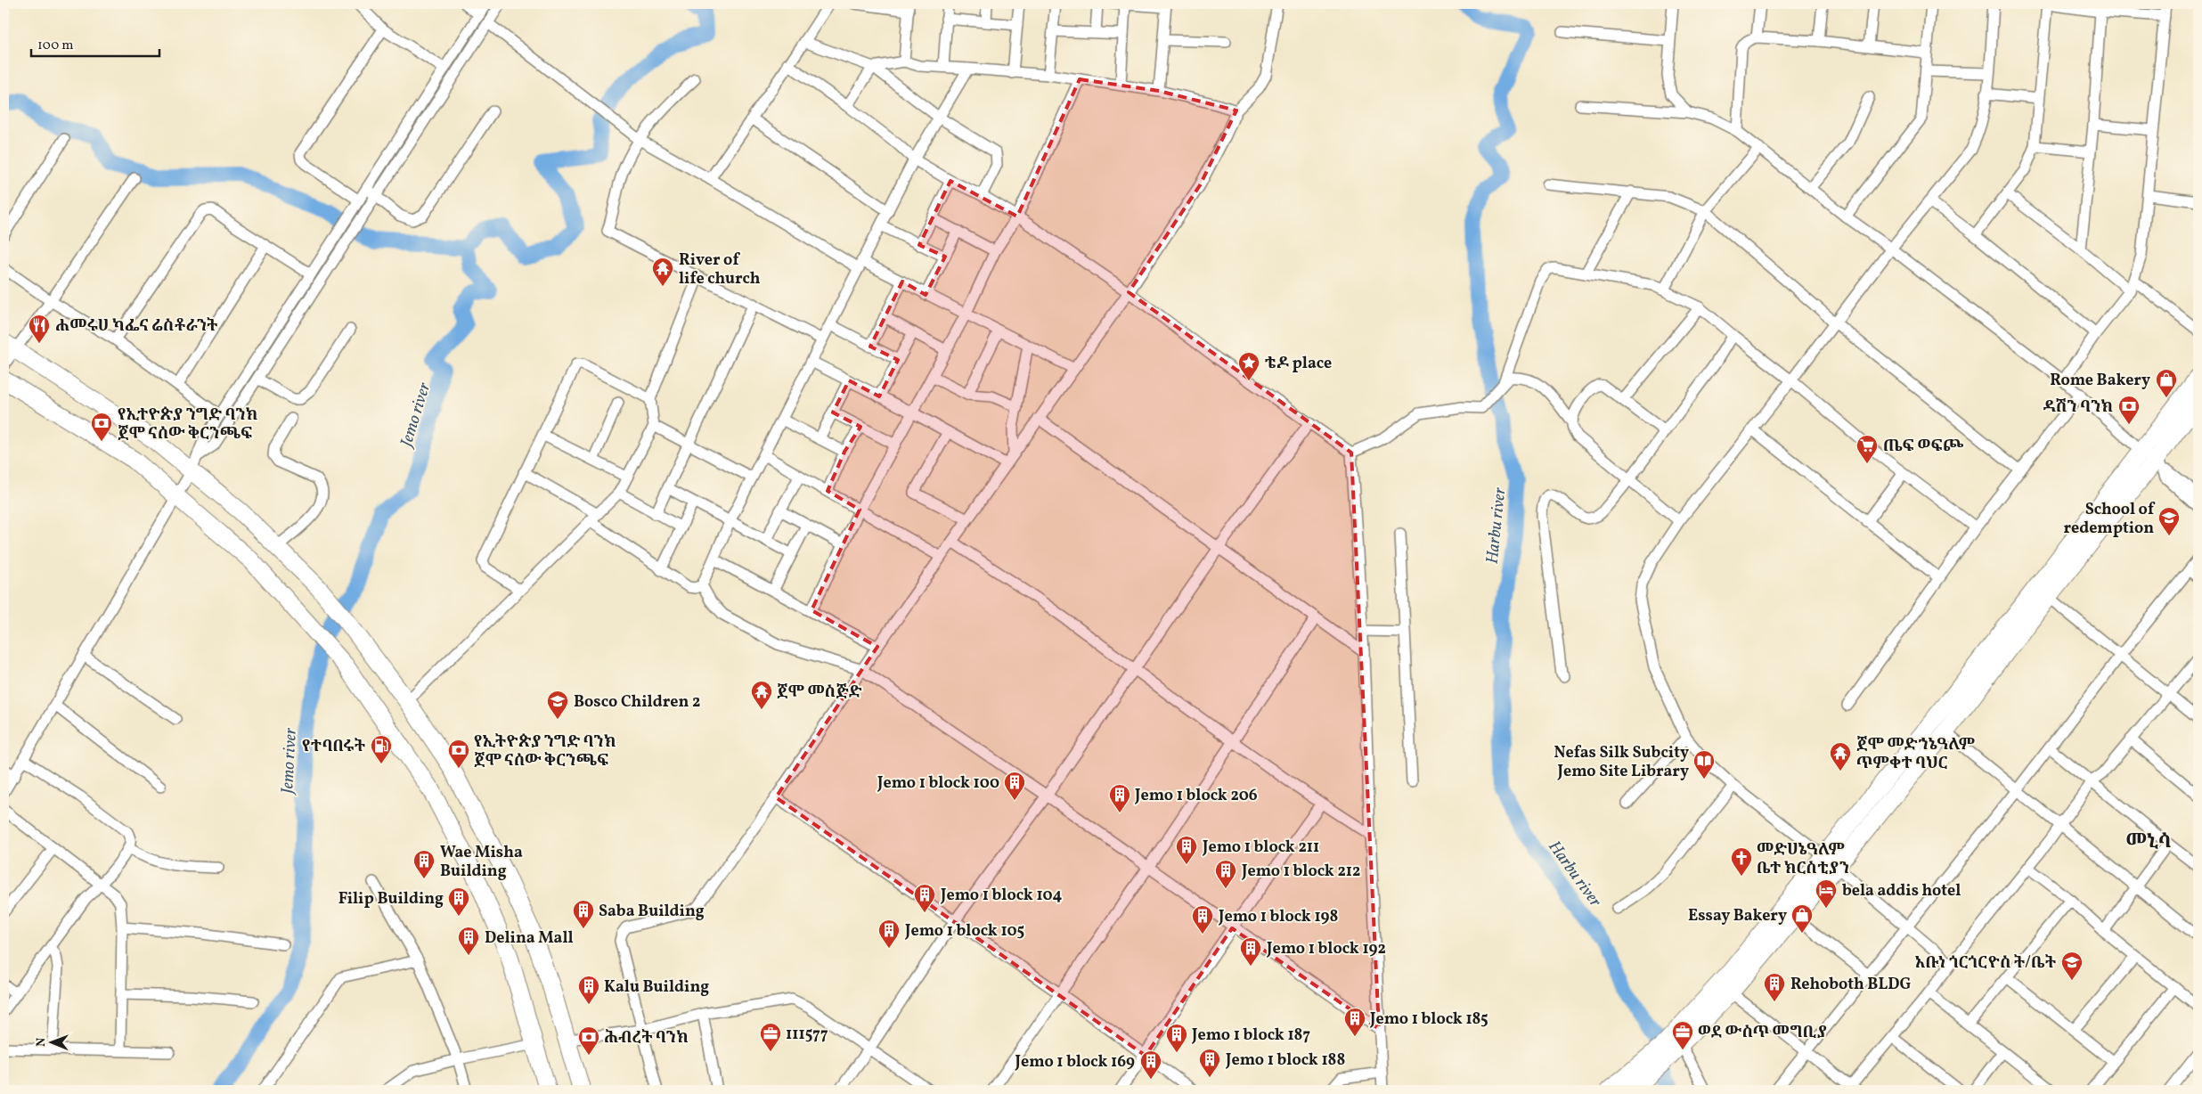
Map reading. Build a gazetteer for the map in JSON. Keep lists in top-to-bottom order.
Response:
{
  "districts": ["መኒሳ"],
  "water": ["Jemo river", "Harbu river"],
  "places": {
    "temple": ["River of life church", "ጀሞ መስጅድ", "ጀሞ መድኀኔዓለም ጥምቀተ ባህር"],
    "restaurant": ["ሐመሩሀ ካፌና ሬስቶራንት"],
    "place": ["ቴዶ place"],
    "shop": ["Rome Bakery", "Essay Bakery"],
    "bank": [
      "ዳሽን ባንክ",
      "የኢተዮጵያ ንግድ ባንክ ጀሞ ናሰው ቅርንጫፍ",
      "የኢትዮጵያ ንግድ ባንክ ጀሞ ናሰው ቅርንጫፍ",
      "ሕብረት ባንክ"
    ],
    "supermarket": ["ጤፍ ወፍጮ"],
    "school or university": ["School of redemption", "Bosco Children 2", "አቡነ ጎርጎርዮስ ት/ቤት"],
    "fuel station": ["የተባበሩት"],
    "library": ["Nefas Silk Subcity Jemo Site Library"],
    "building": [
      "Jemo 1 block 100",
      "Jemo 1 block 206",
      "Jemo 1 block 211",
      "Wae Misha Building",
      "Jemo 1 block 212",
      "Jemo 1 block 104",
      "Filip Building",
      "Saba Building",
      "Jemo 1 block 198",
      "Jemo 1 block 105",
      "Delina Mall",
      "Jemo 1 block 192",
      "Rehoboth BLDG",
      "Kalu Building",
      "Jemo 1 block 185",
      "Jemo 1 block 187",
      "Jemo 1 block 188",
      "Jemo 1 block 169"
    ],
    "church": ["መድሀኔዓለም ቤተ ክርስቲያን"],
    "hotel": ["bela addis hotel"],
    "office": ["ወደ ውስጥ መግቢያ", "111577"]
  },
  "scale_bar": "100 m",
  "north": "left"
}
